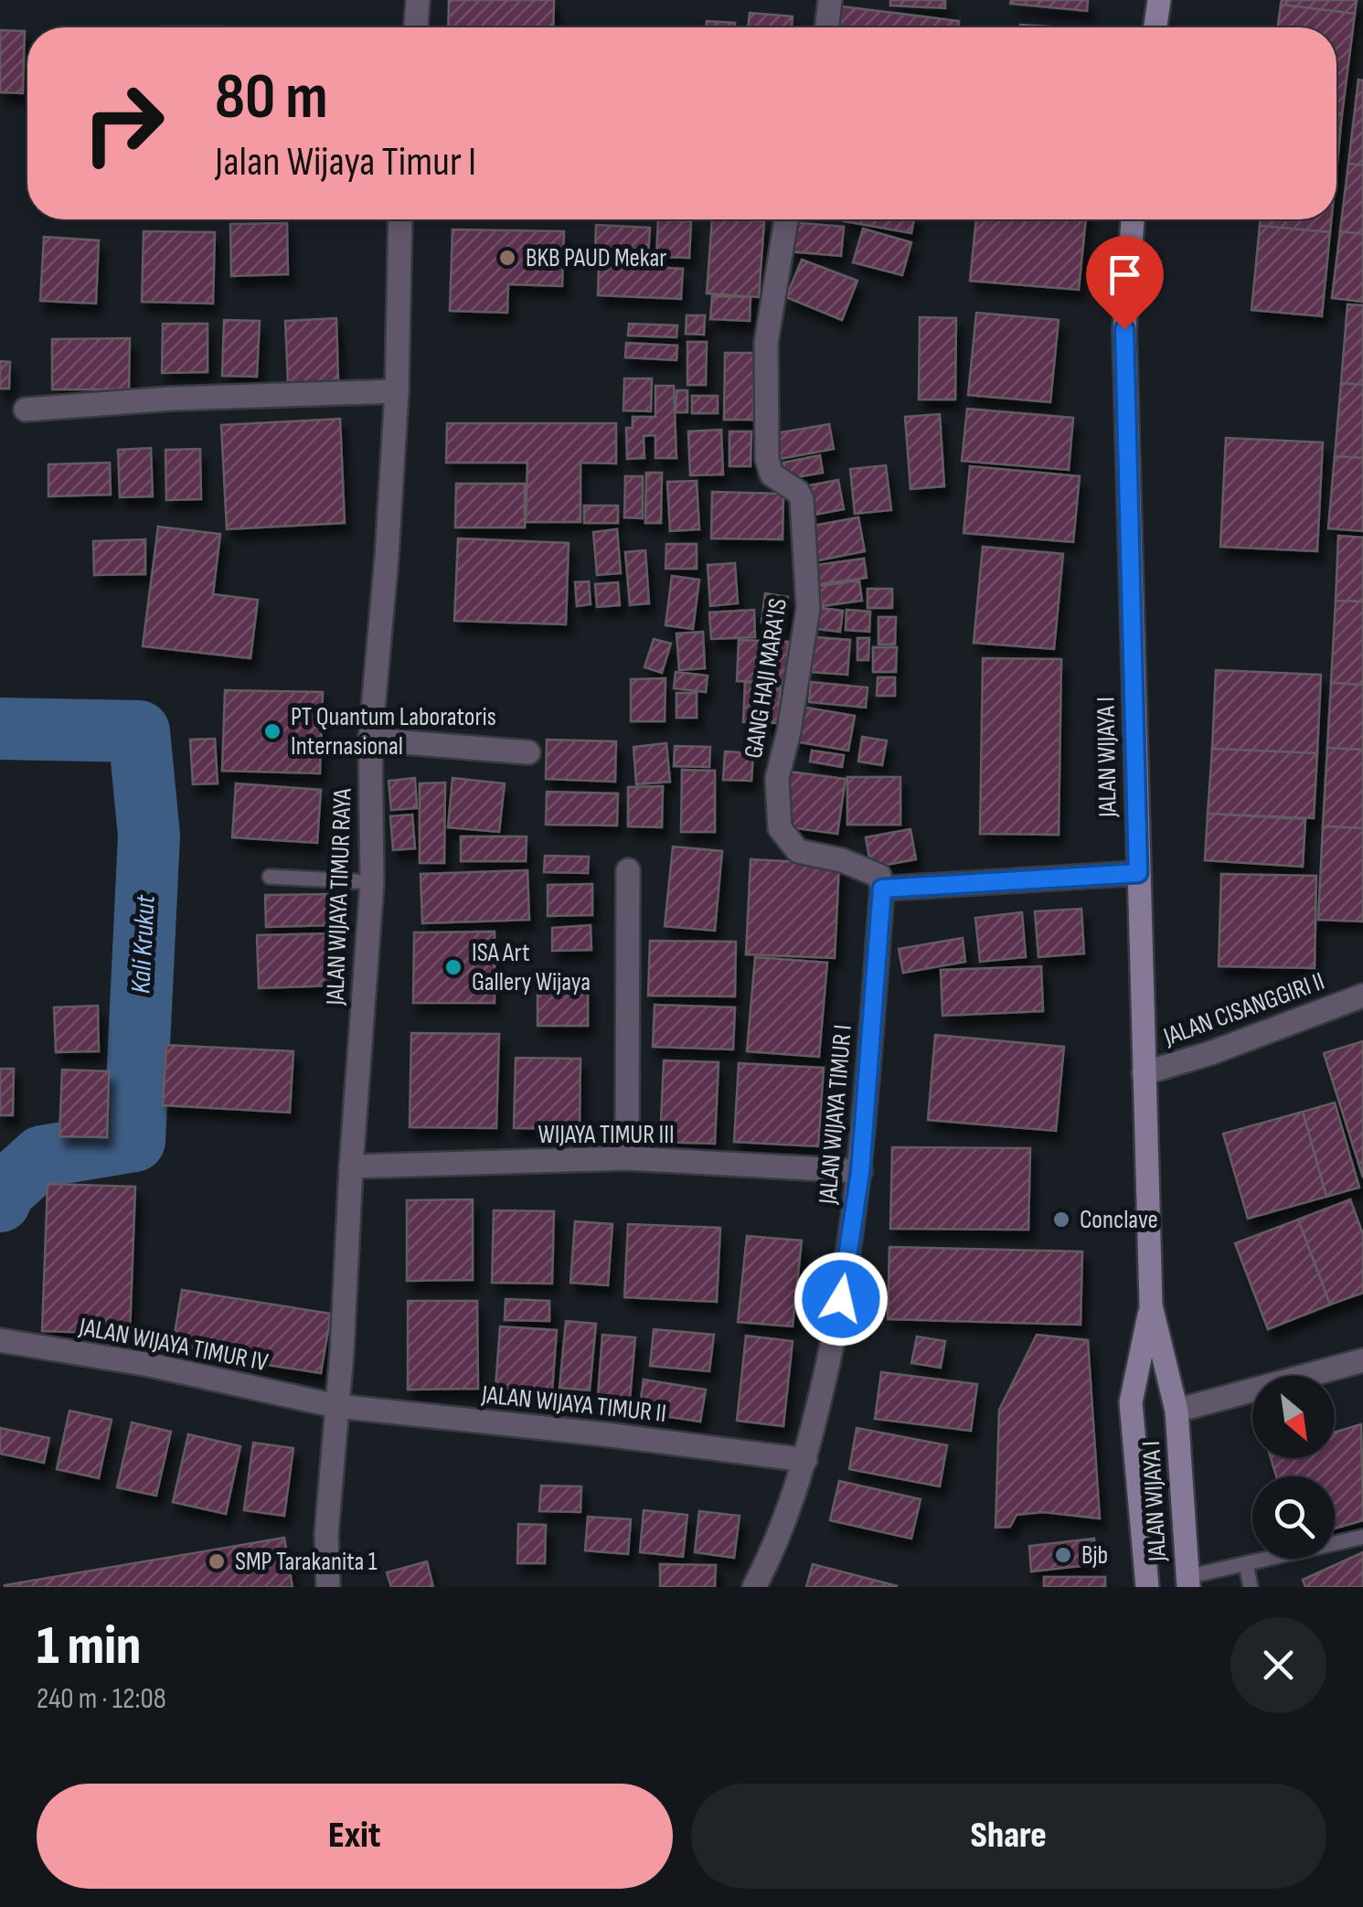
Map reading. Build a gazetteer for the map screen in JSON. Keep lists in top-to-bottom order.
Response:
{
  "streets": {
    "main road": ["JALAN WIJAYA I"],
    "street": [
      "GANG HAJI MARA'IS",
      "JALAN WIJAYA TIMUR RAYA",
      "JALAN CISANGGIRI II",
      "JALAN WIJAYA TIMUR I",
      "WIJAYA TIMUR III",
      "JALAN WIJAYA TIMUR IV",
      "JALAN WIJAYA TIMUR II"
    ]
  },
  "crossings": [
    ["GANG HAJI MARA'IS", "JALAN WIJAYA TIMUR I"],
    ["JALAN WIJAYA I", "JALAN CISANGGIRI II"],
    ["JALAN WIJAYA TIMUR RAYA", "WIJAYA TIMUR III"],
    ["JALAN WIJAYA TIMUR RAYA", "JALAN WIJAYA TIMUR IV"],
    ["JALAN WIJAYA TIMUR RAYA", "JALAN WIJAYA TIMUR II"],
    ["JALAN WIJAYA TIMUR I", "WIJAYA TIMUR III"],
    ["JALAN WIJAYA TIMUR I", "JALAN WIJAYA TIMUR II"],
    ["JALAN WIJAYA TIMUR IV", "JALAN WIJAYA TIMUR II"]
  ],
  "water": ["Kali Krukut"],
  "places": [
    "BKB PAUD Mekar",
    "PT Quantum Laboratoris Internasional",
    "ISA Art Gallery Wijaya",
    "Conclave",
    "Bjb",
    "SMP Tarakanita 1"
  ],
  "north": "bottom right",
  "page": {
    "turn": ["80 m", "Jalan Wijaya Timur I"],
    "heading": ["1 min", "240 m · 12:08"],
    "buttons": ["Exit", "Share"]
  }
}
